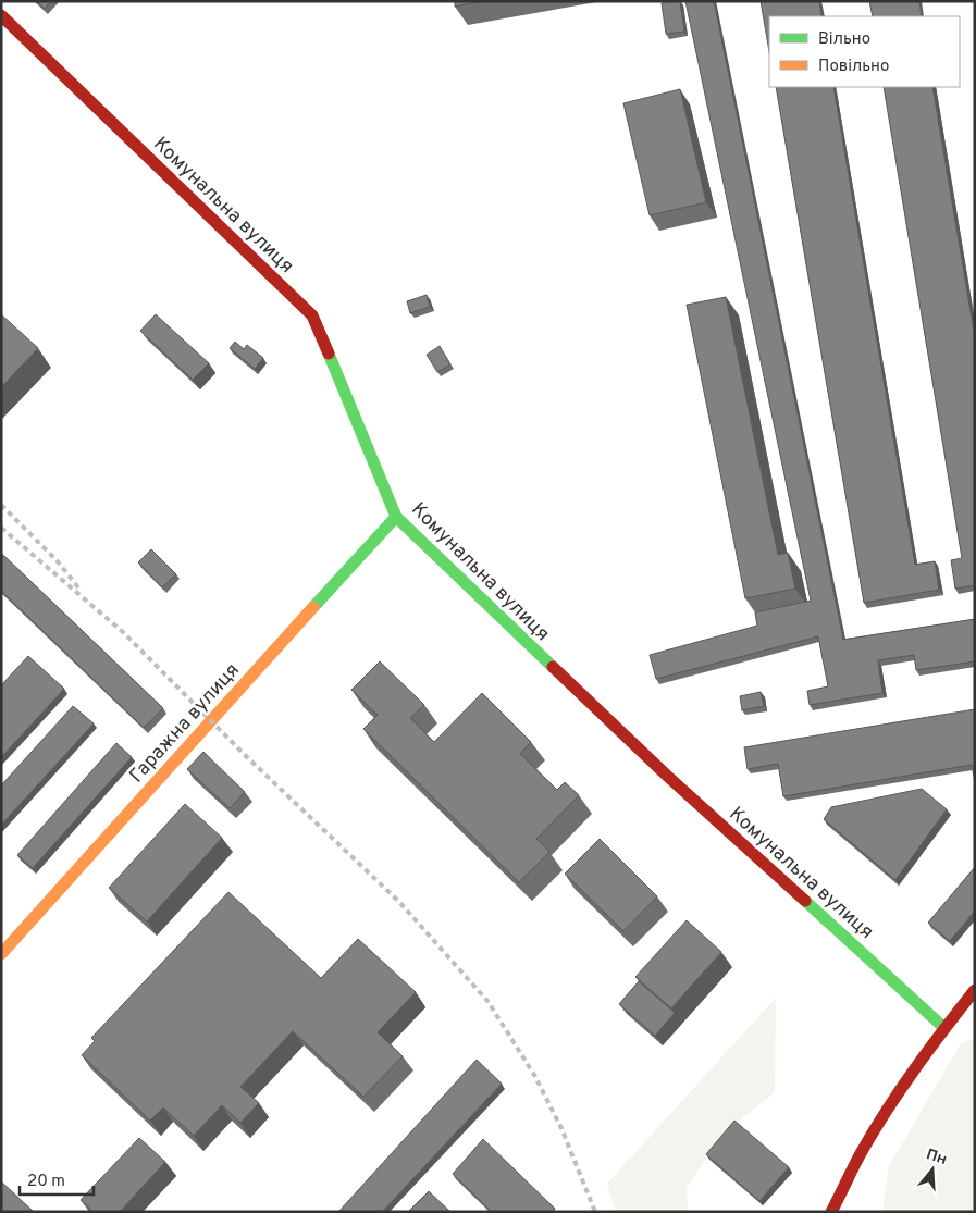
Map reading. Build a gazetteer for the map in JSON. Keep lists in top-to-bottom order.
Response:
{
  "streets": {
    "street": ["Комунальна вулиця", "Гаражна вулиця"]
  },
  "crossings": [
    ["Комунальна вулиця", "Гаражна вулиця"]
  ],
  "legend": ["Вільно", "Повільно"],
  "scale_bar": "20 m",
  "north": "top"
}
